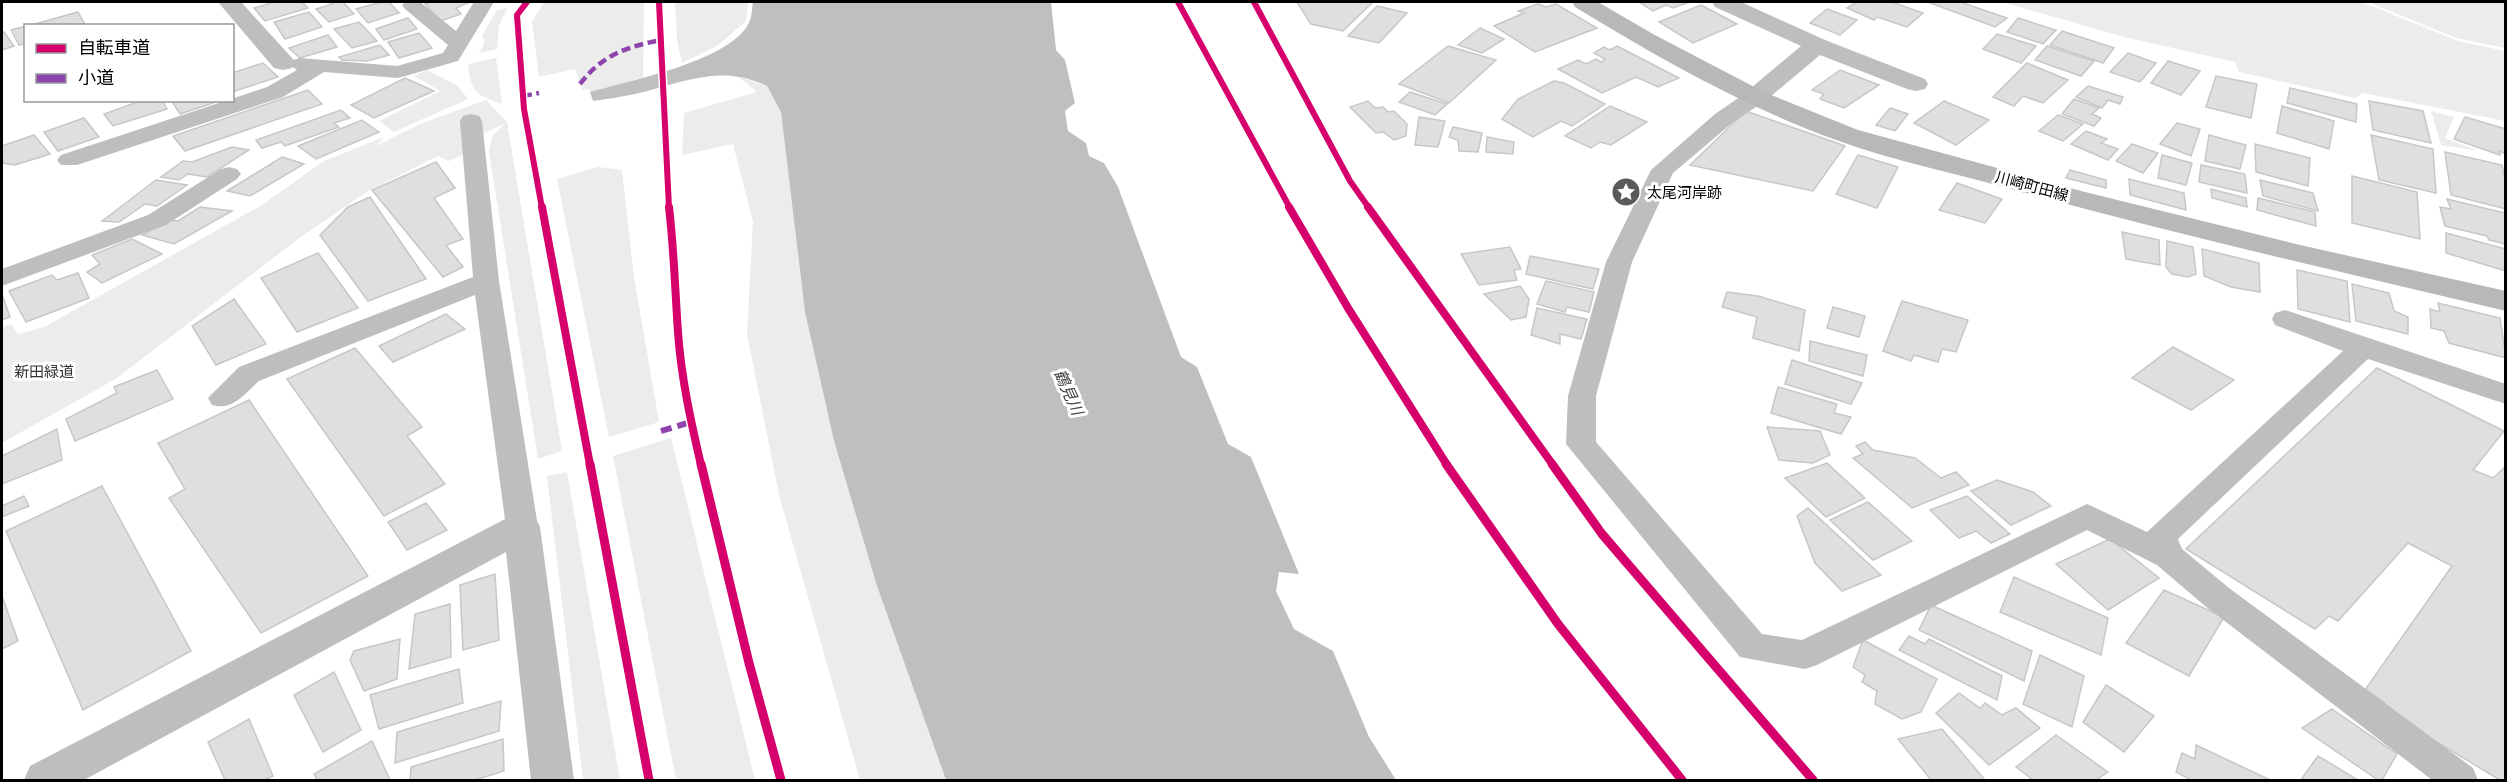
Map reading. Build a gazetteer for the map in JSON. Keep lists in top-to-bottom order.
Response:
{
  "streets": {
    "main road": ["川崎町田線"]
  },
  "water": ["鶴見川"],
  "parks": ["新田緑道"],
  "places": {
    "place": ["太尾河岸跡"]
  },
  "legend": ["自転車道", "小道"]
}
